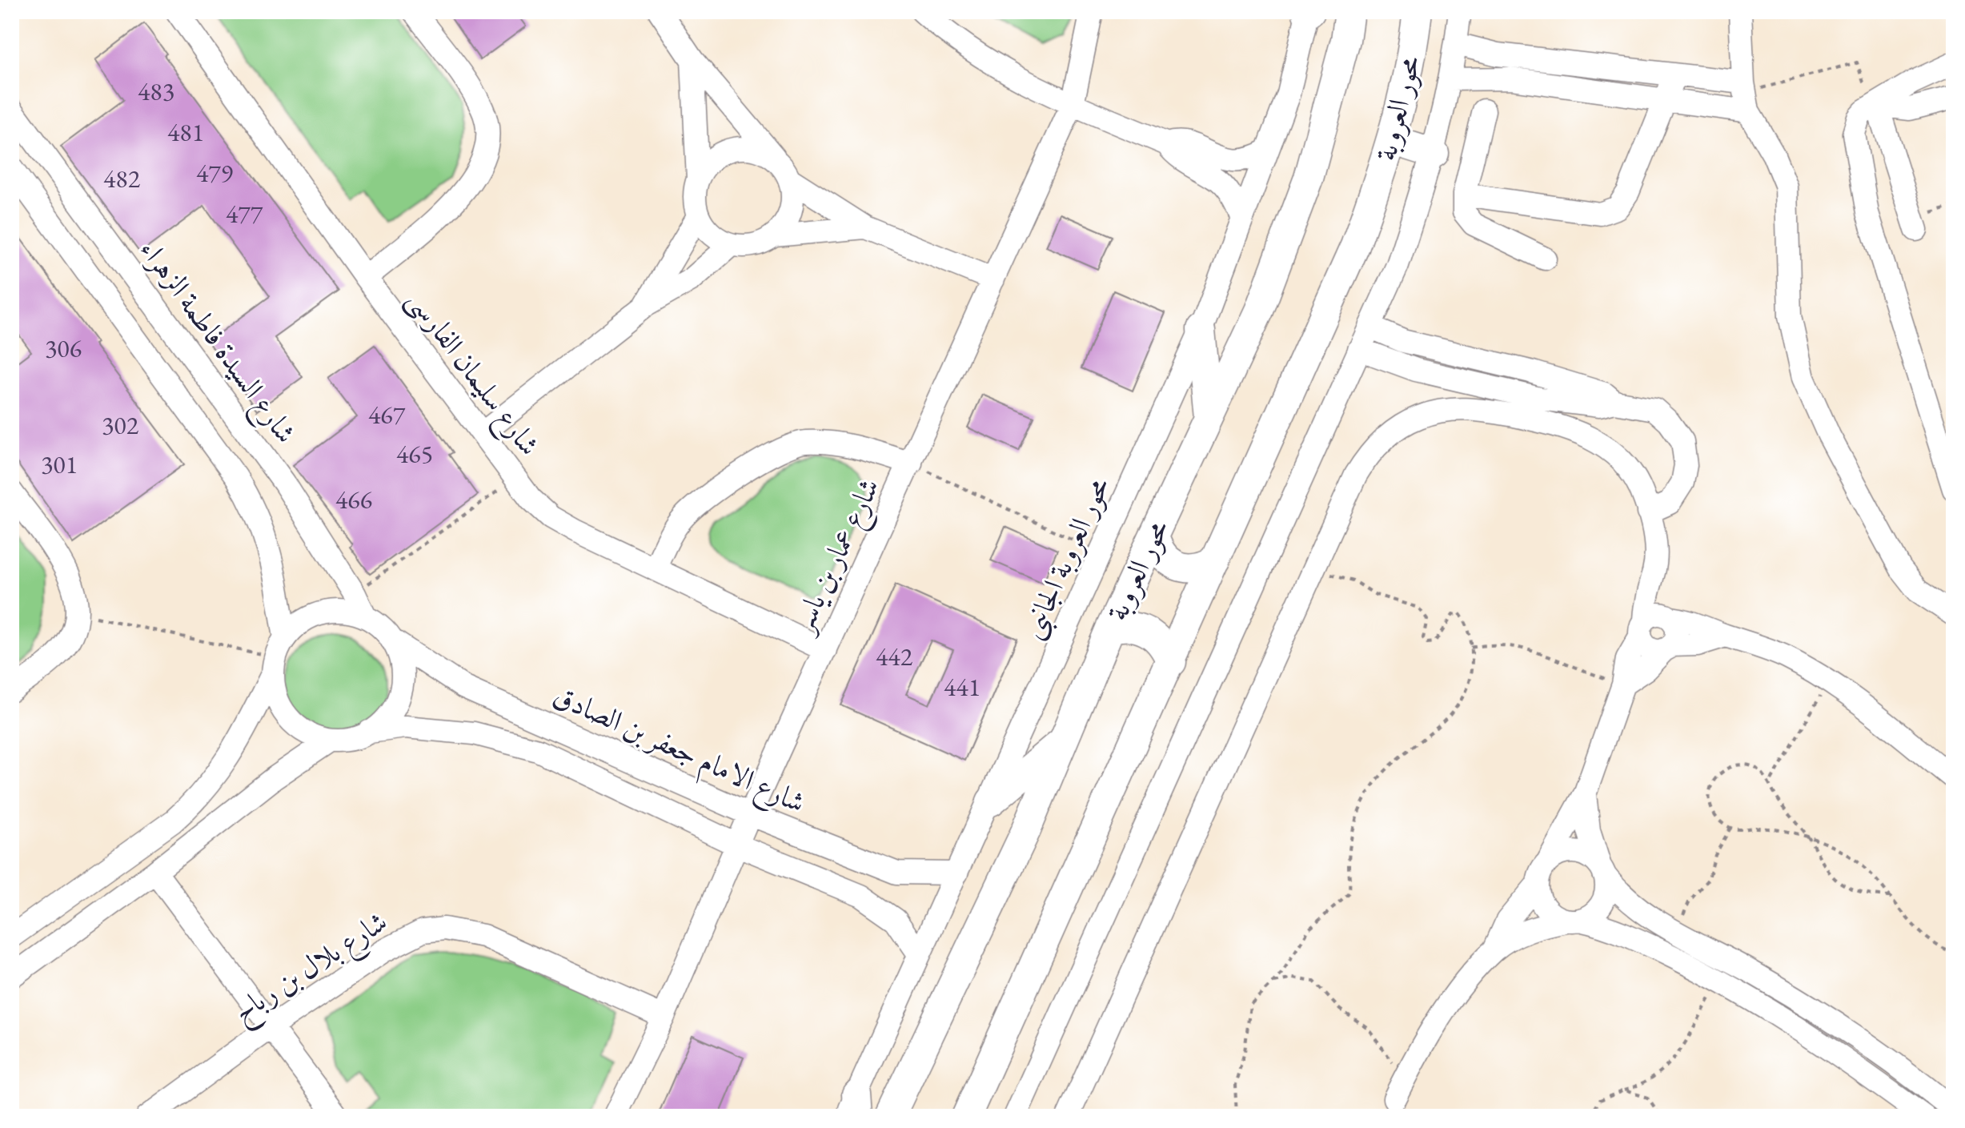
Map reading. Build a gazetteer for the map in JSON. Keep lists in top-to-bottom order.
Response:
{
  "streets": {
    "main road": ["محور العروبة"],
    "street": [
      "شارع السيدة فاطمة الزهراء",
      "شارع سليمان الفارسى",
      "شارع عمار بن ياسر",
      "محور العروبة الجانبى",
      "شارع الامام جعفر بن الصادق",
      "شارع بلال بن رباح"
    ]
  },
  "crossings": [
    ["شارع السيدة فاطمة الزهراء", "شارع الامام جعفر بن الصادق"],
    ["شارع سليمان الفارسى", "شارع عمار بن ياسر"],
    ["شارع عمار بن ياسر", "شارع الامام جعفر بن الصادق"],
    ["شارع عمار بن ياسر", "شارع بلال بن رباح"],
    ["محور العروبة الجانبى", "شارع الامام جعفر بن الصادق"]
  ],
  "house_numbers": [
    "483",
    "481",
    "479",
    "482",
    "477",
    "306",
    "467",
    "302",
    "465",
    "301",
    "466",
    "442",
    "441"
  ]
}
